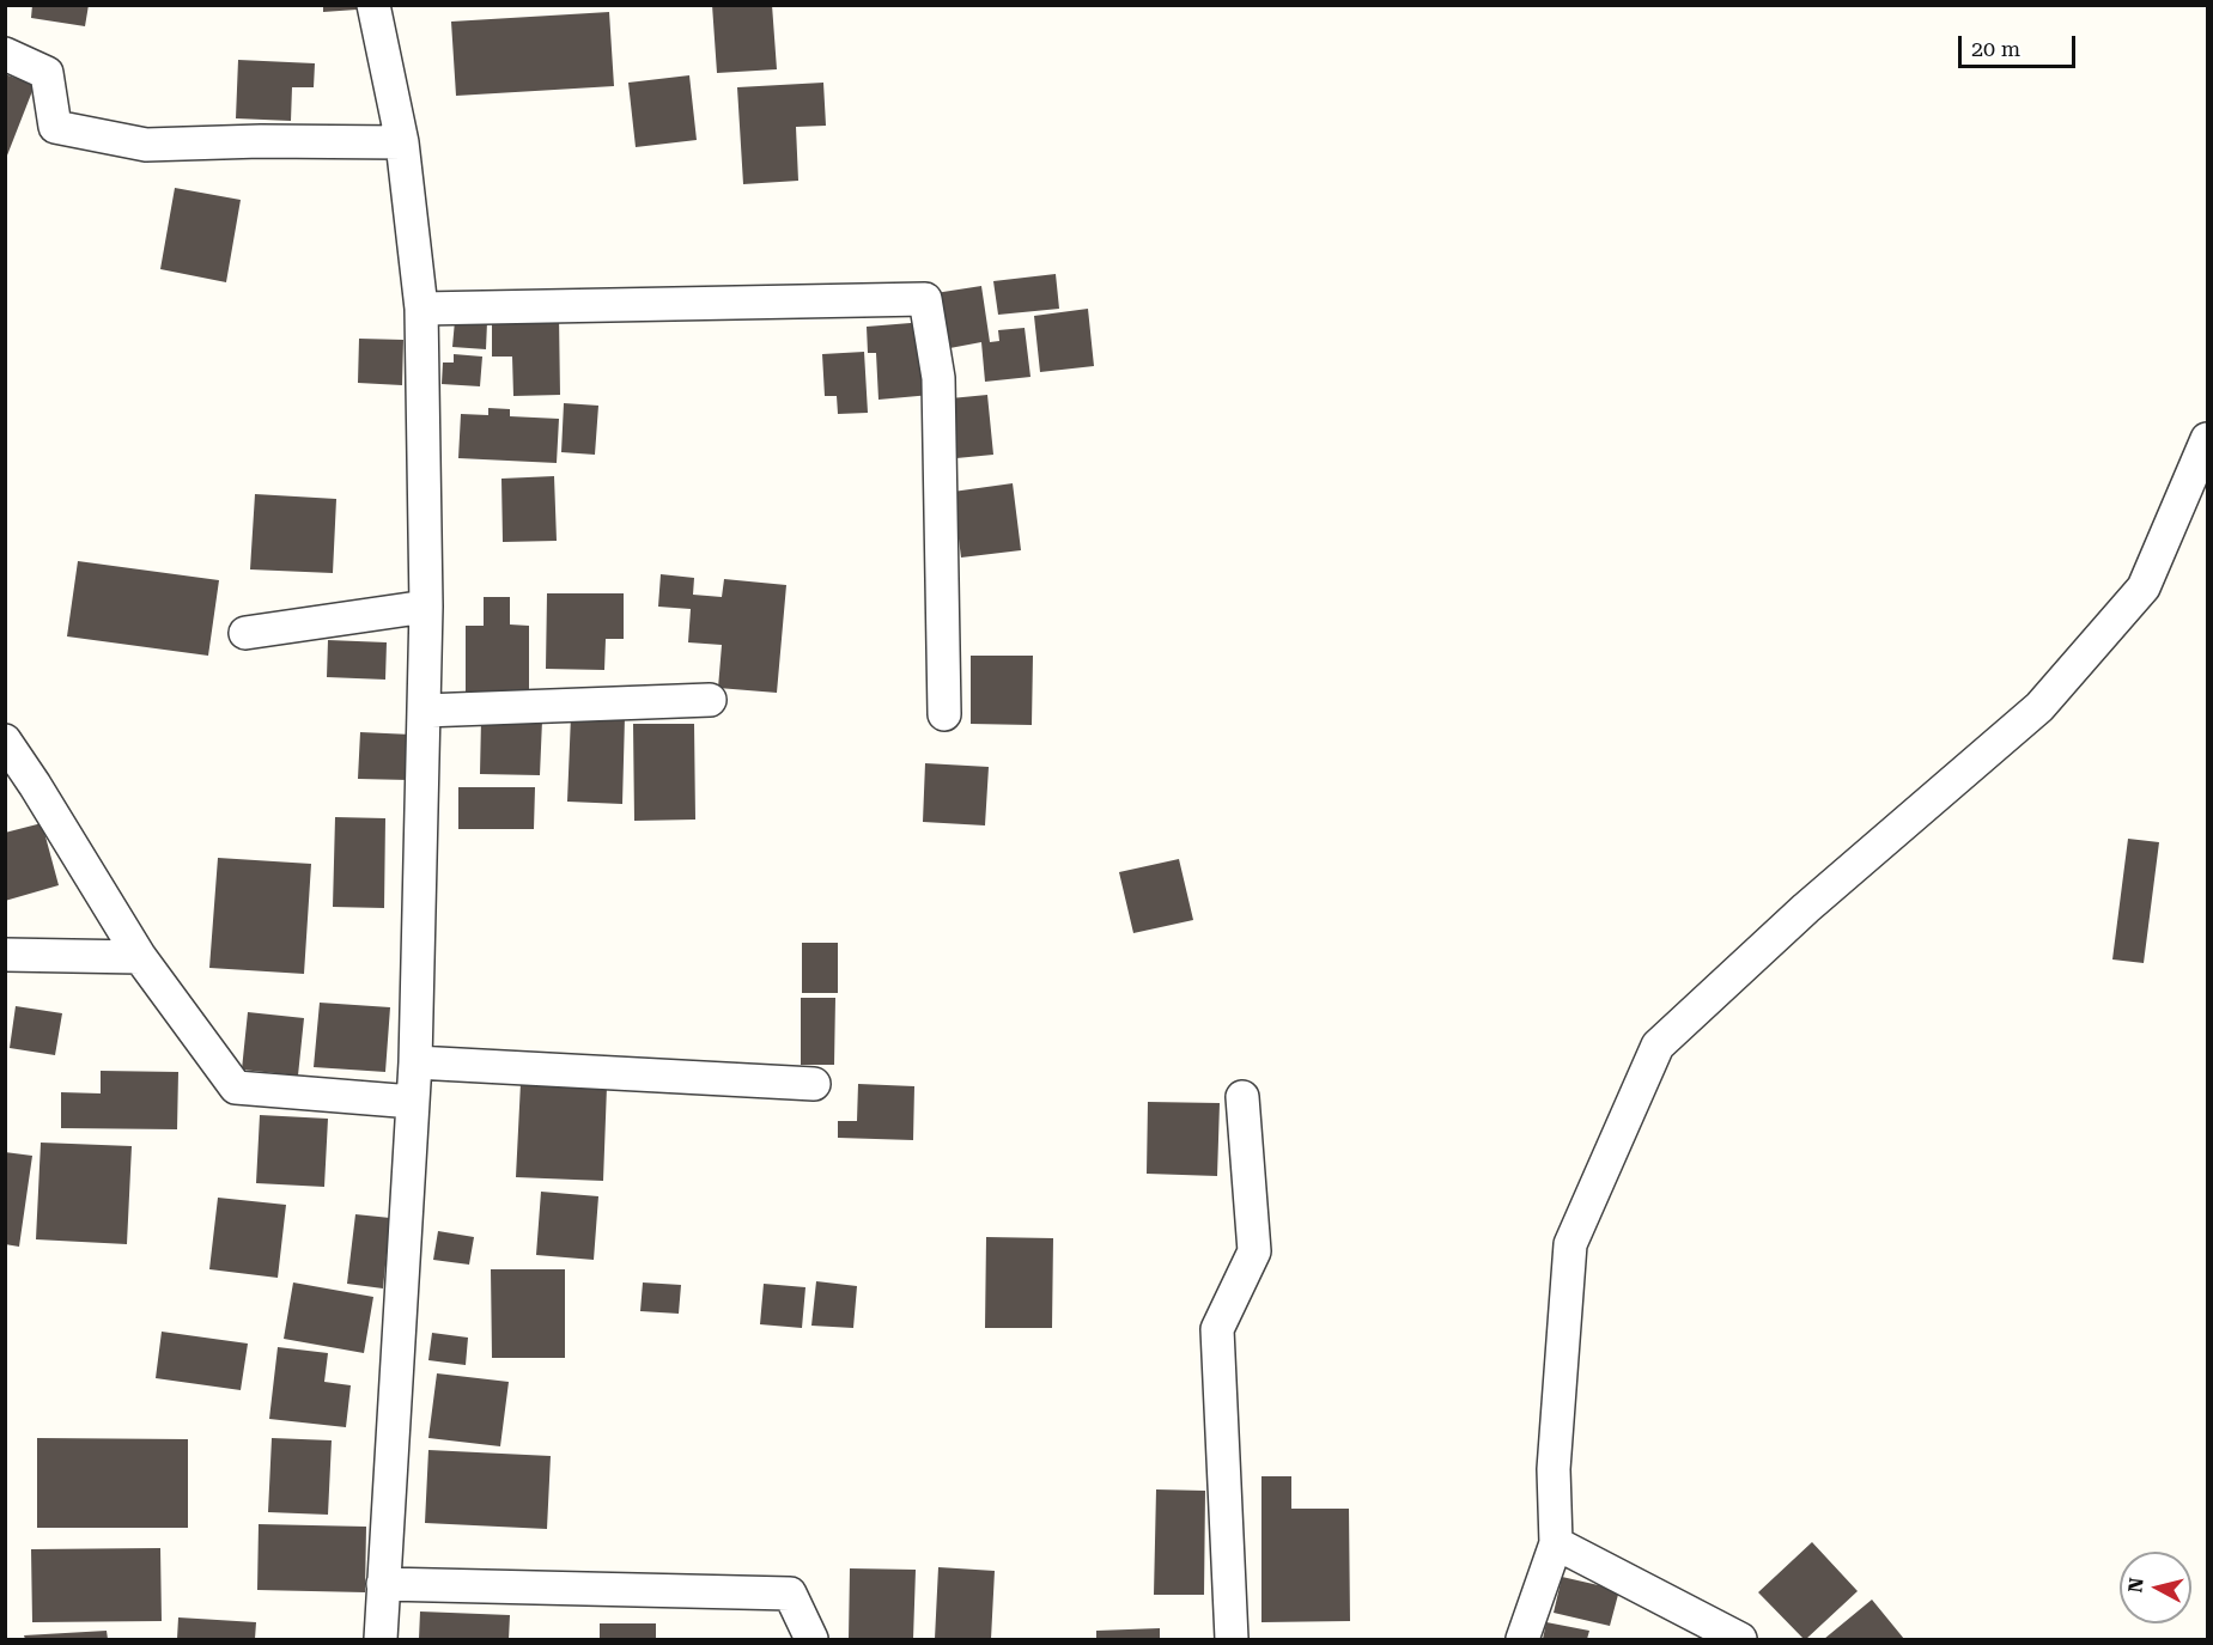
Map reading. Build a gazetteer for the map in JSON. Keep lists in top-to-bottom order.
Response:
{
  "scale_bar": "20 m",
  "north": "left"
}
